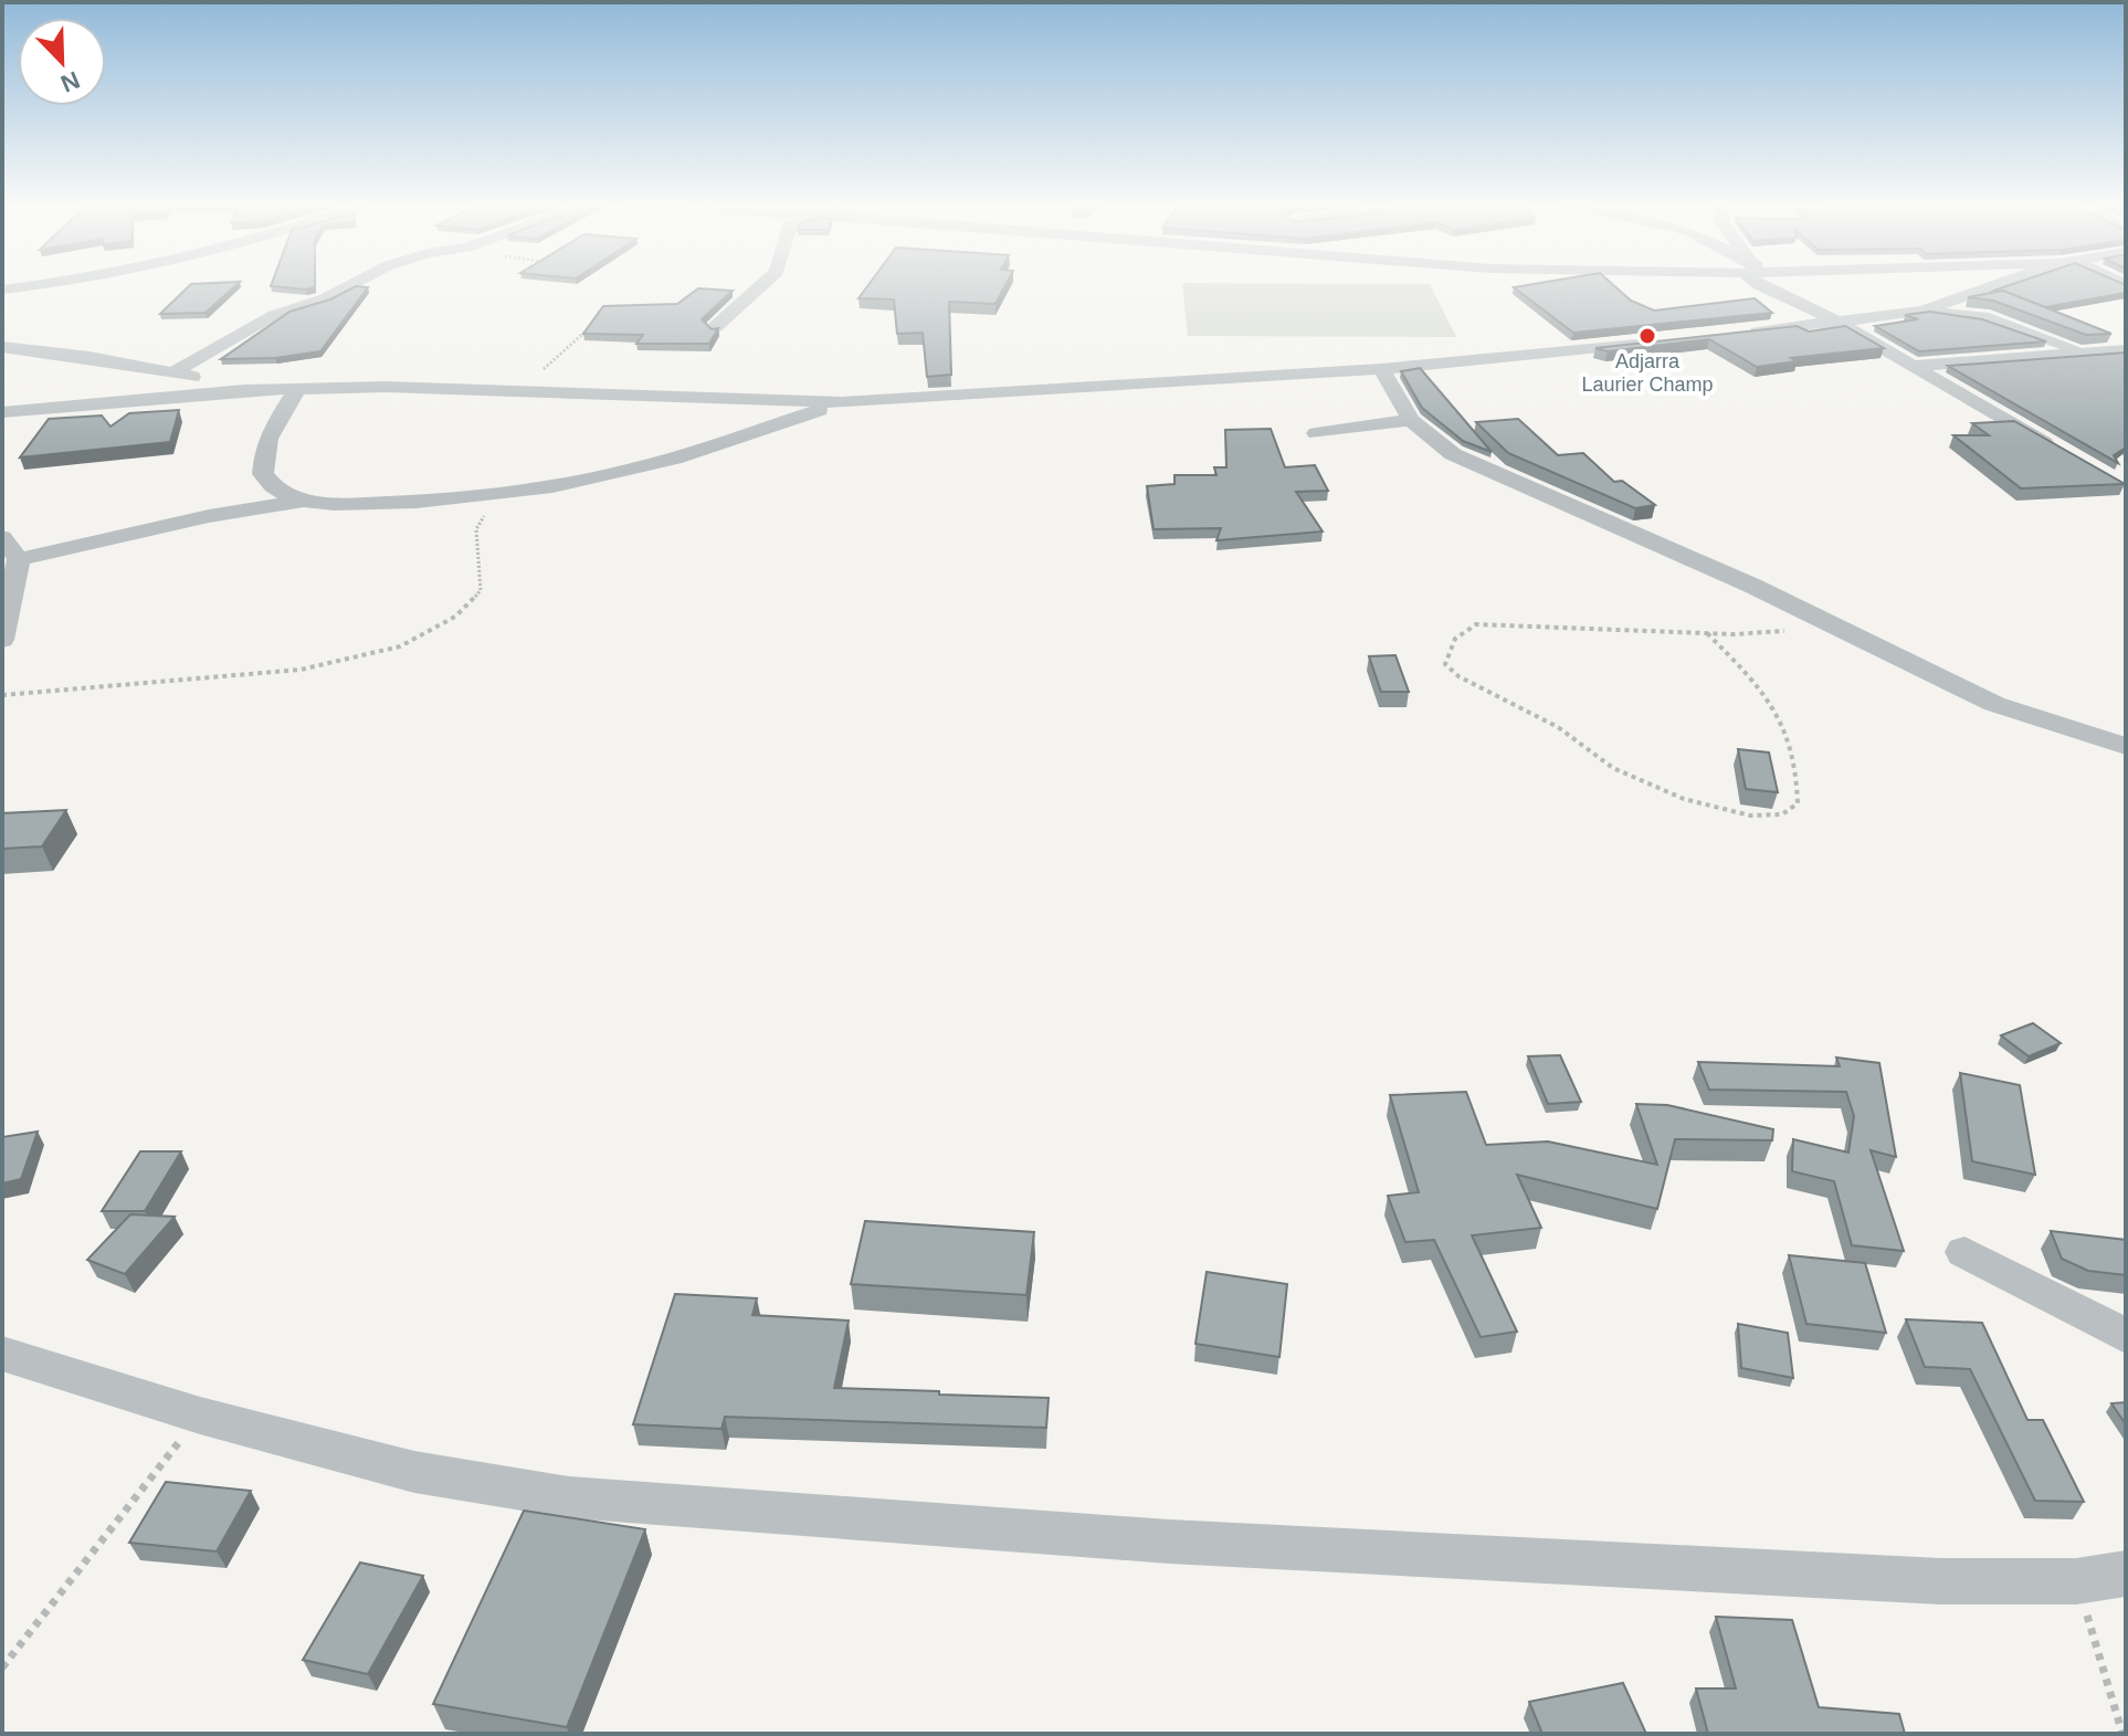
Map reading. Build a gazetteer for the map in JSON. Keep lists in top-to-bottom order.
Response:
{
  "places": ["Adjarra Laurier Champ"],
  "north": "bottom right"
}
